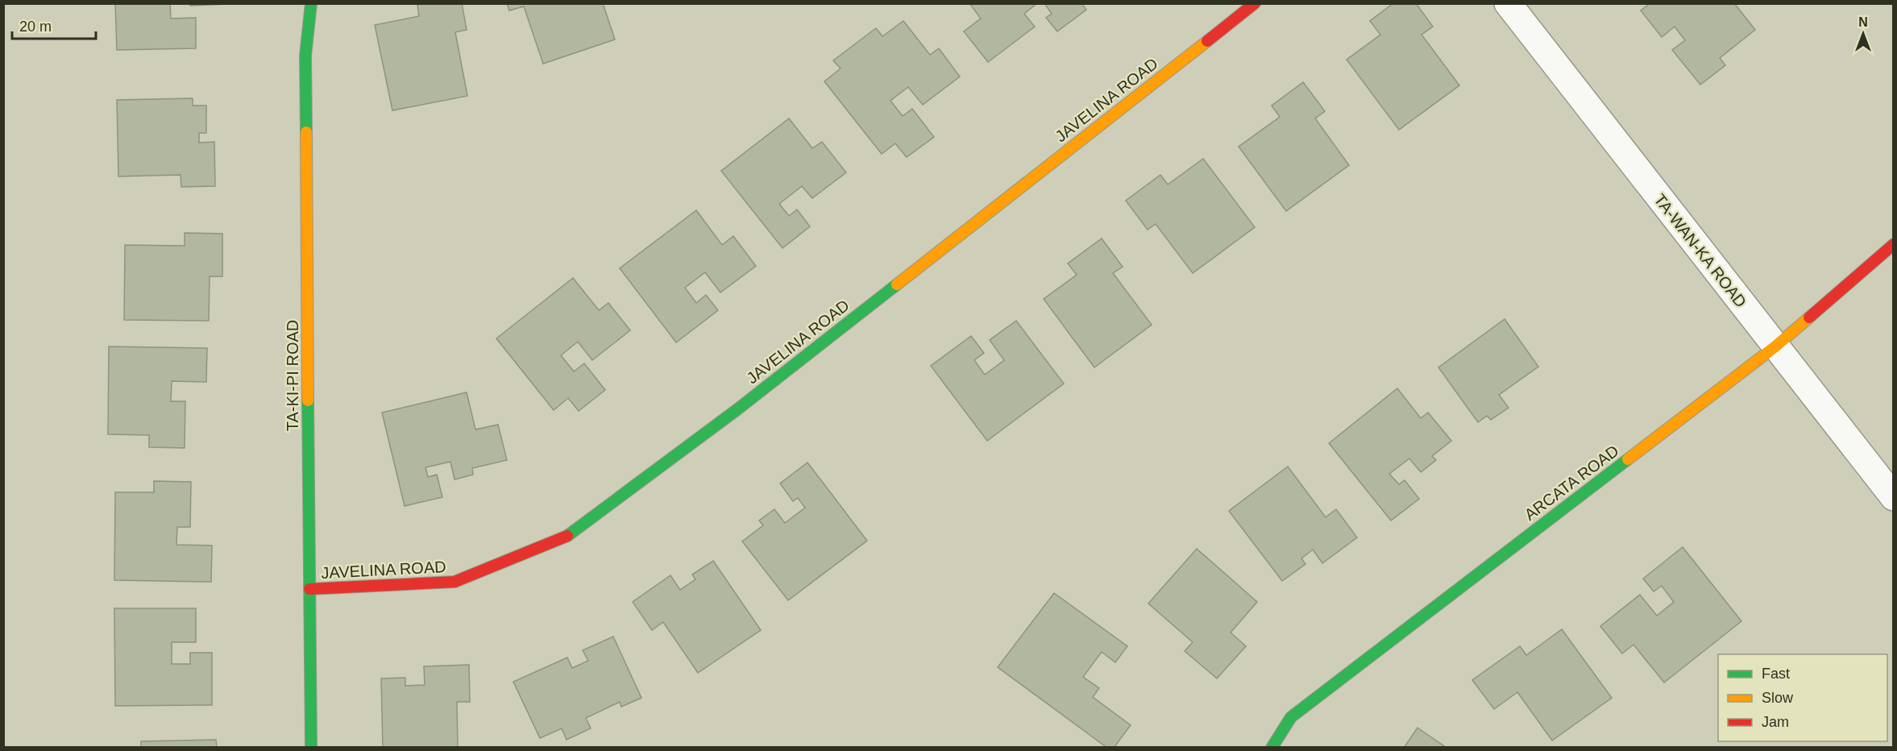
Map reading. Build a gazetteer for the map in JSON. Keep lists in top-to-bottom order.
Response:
{
  "streets": {
    "street": [
      "JAVELINA ROAD",
      "TA-WAN-KA ROAD",
      "TA-KI-PI ROAD",
      "ARCATA ROAD"
    ]
  },
  "crossings": [
    ["JAVELINA ROAD", "TA-KI-PI ROAD"],
    ["TA-WAN-KA ROAD", "ARCATA ROAD"]
  ],
  "legend": ["Fast", "Slow", "Jam"],
  "scale_bar": "20 m",
  "north": "top"
}
